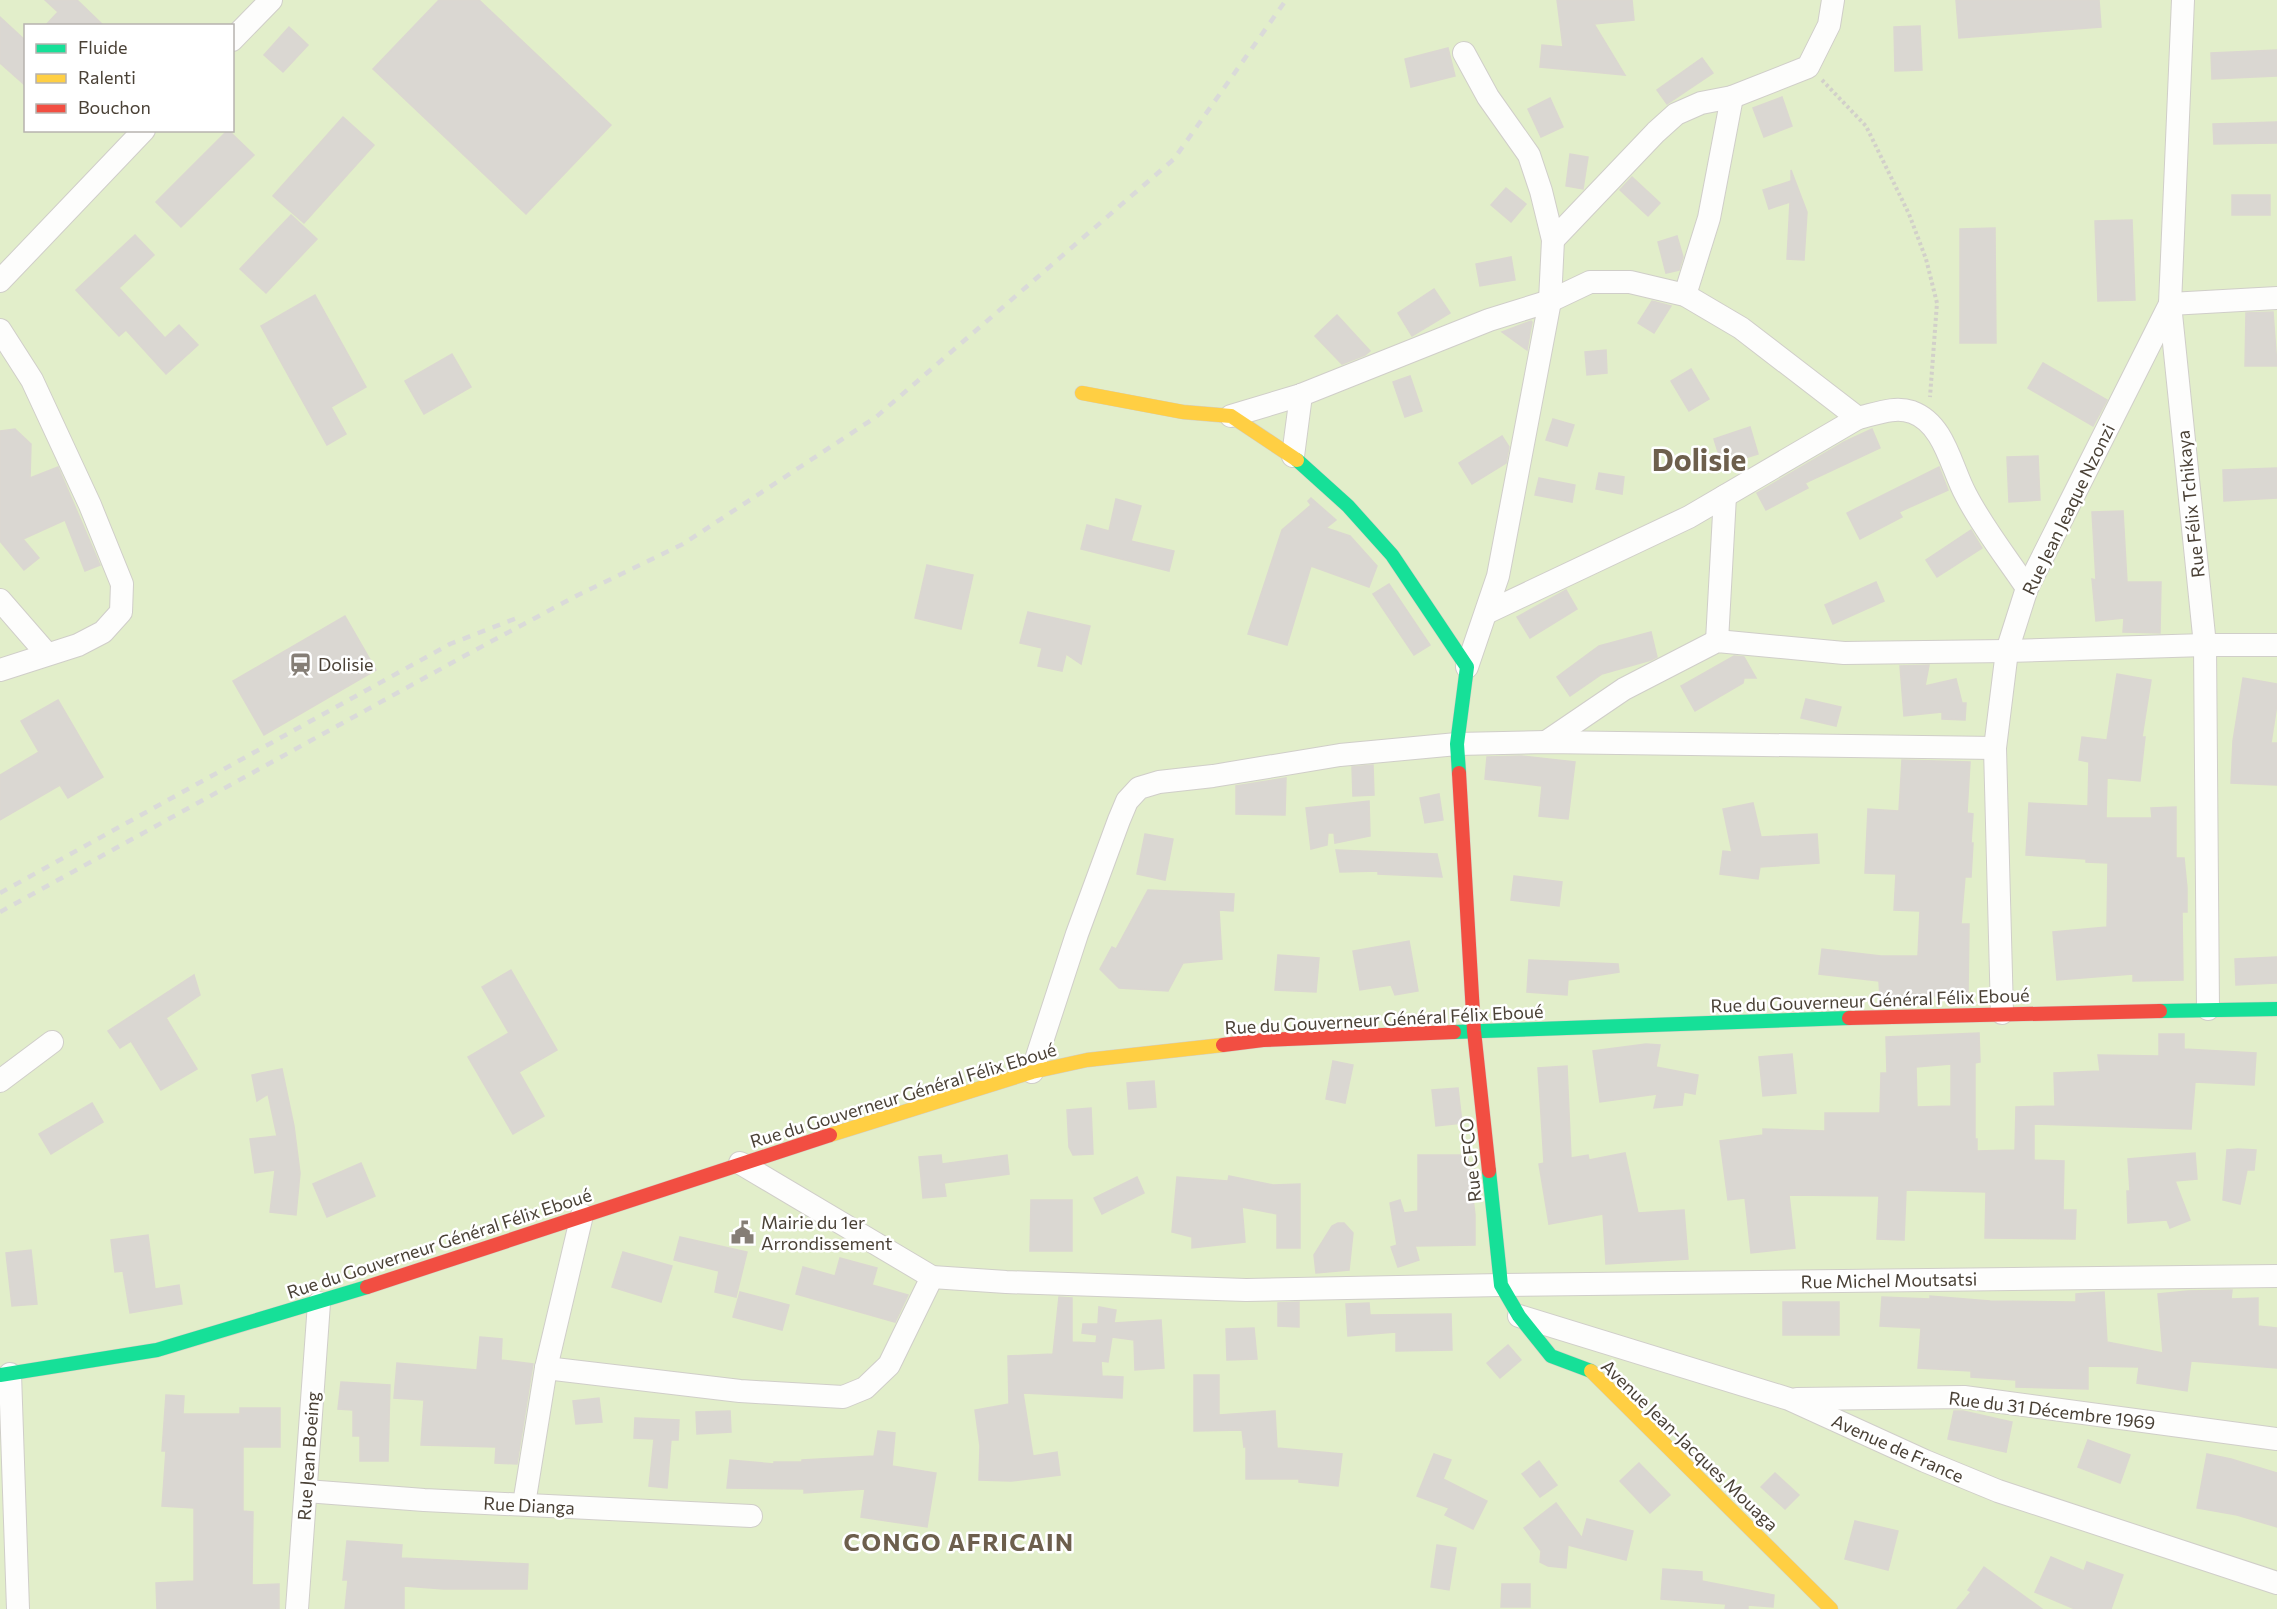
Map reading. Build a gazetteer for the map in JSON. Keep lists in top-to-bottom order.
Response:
{
  "streets": {
    "main road": ["Rue du Gouverneur Général Félix Eboué", "Rue CFCO", "Avenue Jean-Jacques Mouaga"],
    "street": [
      "Rue Félix Tchikaya",
      "Rue Jean Jeaque Nzonzi",
      "Rue Michel Moutsatsi",
      "Rue du 31 Décembre 1969",
      "Avenue de France",
      "Rue Jean Boeing",
      "Rue Dianga"
    ]
  },
  "crossings": [
    ["Rue Félix Tchikaya", "Rue Jean Jeaque Nzonzi"],
    ["Rue Félix Tchikaya", "Rue du Gouverneur Général Félix Eboué"],
    ["Rue Jean Jeaque Nzonzi", "Rue du Gouverneur Général Félix Eboué"],
    ["Rue du Gouverneur Général Félix Eboué", "Rue CFCO"],
    ["Rue du Gouverneur Général Félix Eboué", "Rue Jean Boeing"],
    ["Rue CFCO", "Rue Michel Moutsatsi"],
    ["Rue CFCO", "Avenue Jean-Jacques Mouaga"],
    ["Rue Michel Moutsatsi", "Avenue Jean-Jacques Mouaga"],
    ["Rue du 31 Décembre 1969", "Avenue de France"],
    ["Avenue Jean-Jacques Mouaga", "Avenue de France"],
    ["Rue Jean Boeing", "Rue Dianga"]
  ],
  "districts": ["Dolisie", "CONGO AFRICAIN"],
  "places": {
    "station": ["Dolisie"],
    "public building": ["Mairie du 1er Arrondissement"]
  },
  "legend": ["Fluide", "Ralenti", "Bouchon"]
}
